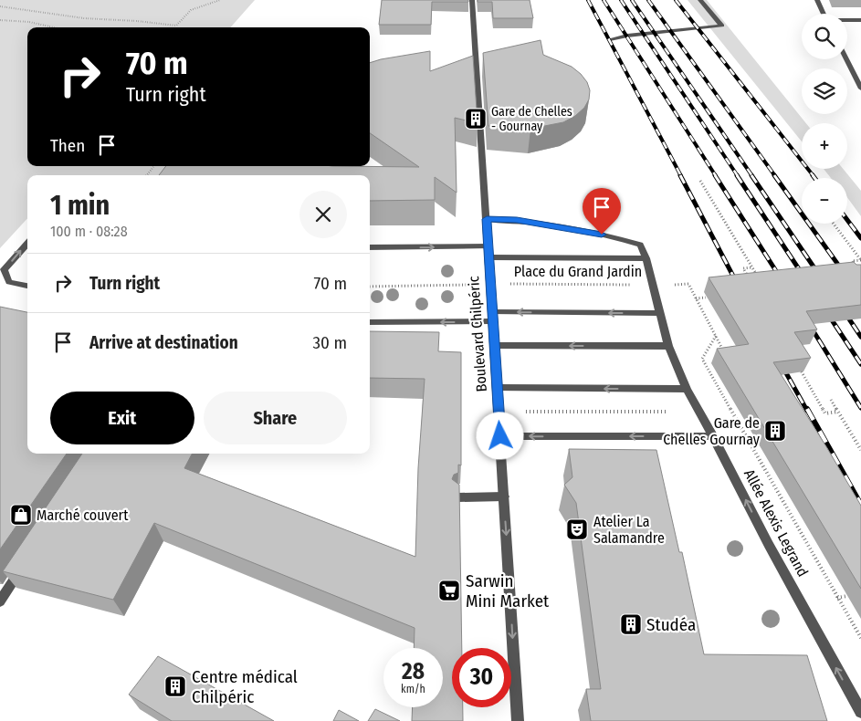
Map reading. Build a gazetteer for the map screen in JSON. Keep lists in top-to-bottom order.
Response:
{
  "streets": {
    "street": ["Boulevard Chilpéric", "Allée Alexis Legrand"],
    "path": ["Place du Grand Jardin"]
  },
  "crossings": [
    ["Place du Grand Jardin", "Boulevard Chilpéric"],
    ["Place du Grand Jardin", "Allée Alexis Legrand"]
  ],
  "one_way": ["Allée Alexis Legrand"],
  "places": {
    "building": [
      "Gare de Chelles - Gournay",
      "Gare de Chelles Gournay",
      "Studéa",
      "Centre médical Chilpéric"
    ],
    "shop": ["Marché couvert"],
    "theatre": ["Atelier La Salamandre"],
    "supermarket": ["Sarwin Mini Market"]
  },
  "page": {
    "map_buttons": ["+", "−"],
    "turn": ["70 m", "Turn right"],
    "then": "Then",
    "heading": ["1 min", "100 m · 08:28"],
    "list": [
      {
        "name": "Turn right",
        "value": "70 m"
      },
      {
        "name": "Arrive at destination",
        "value": "30 m"
      }
    ],
    "buttons": ["Exit", "Share"],
    "speed": "28 km/h",
    "limit": "30"
  }
}
